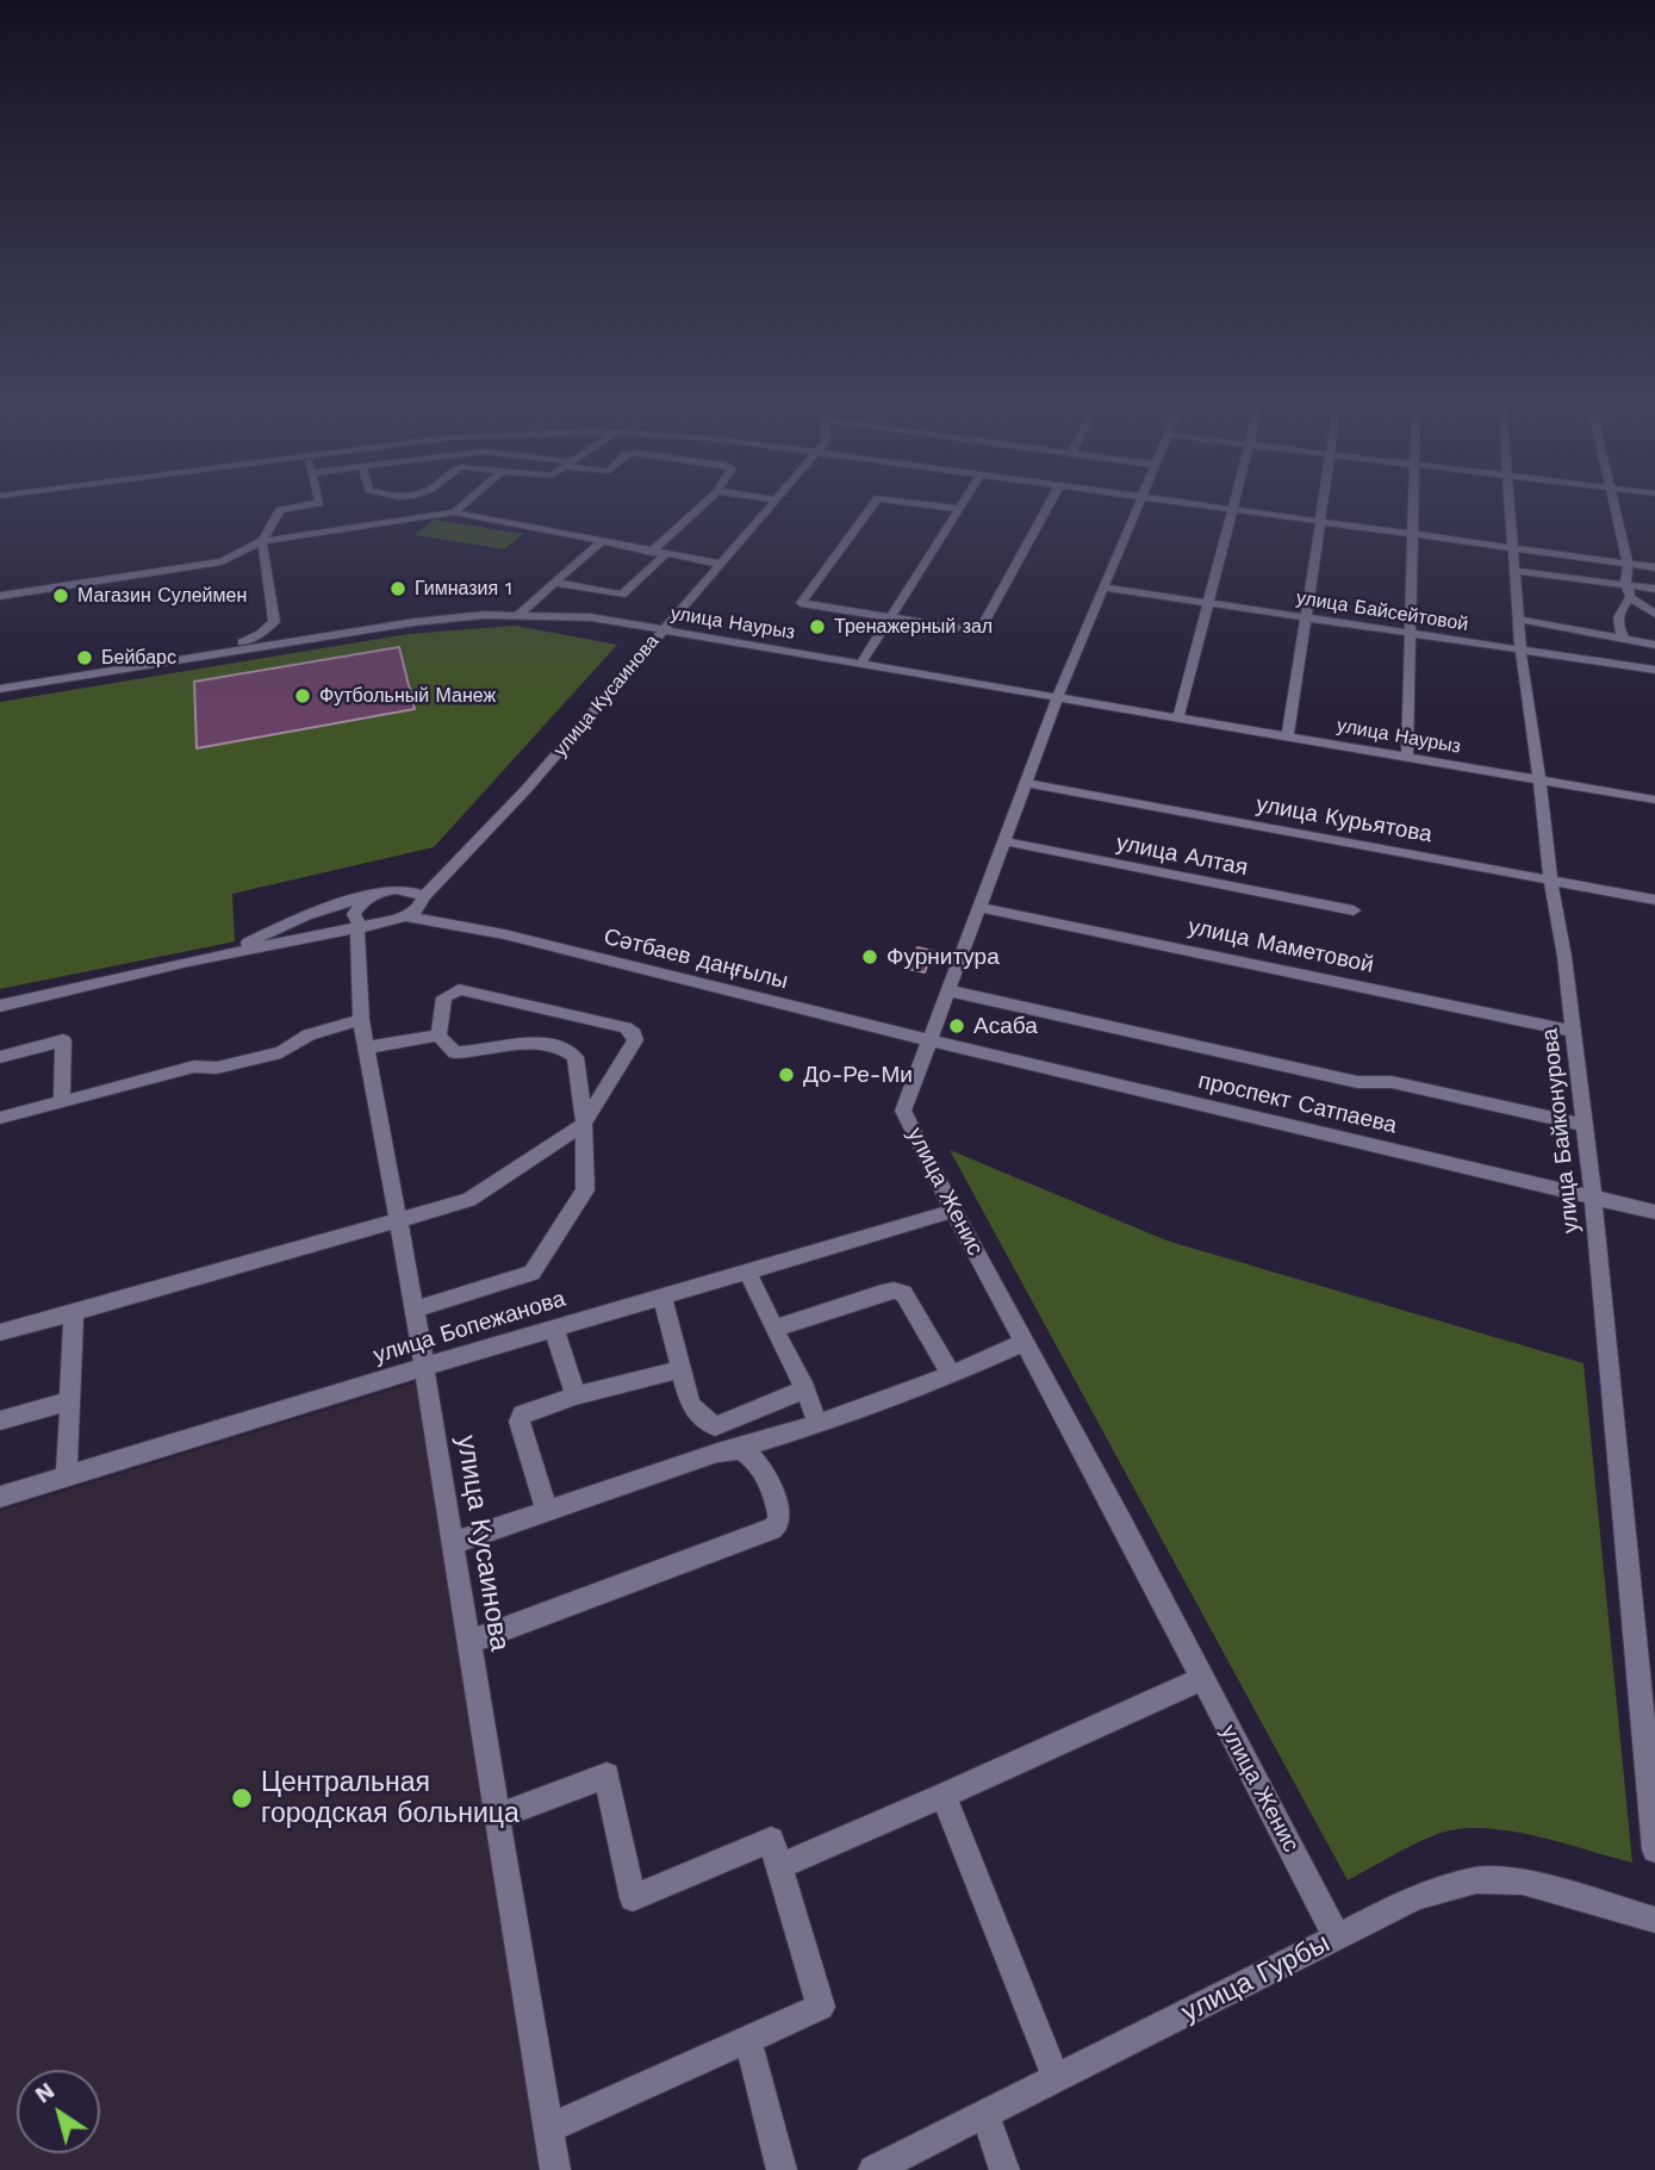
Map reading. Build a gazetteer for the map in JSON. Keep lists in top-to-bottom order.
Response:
{
  "streets": {
    "street": [
      "улица Байсейтовой",
      "улица Наурыз",
      "улица Кусаинова",
      "улица Курьятова",
      "улица Алтая",
      "улица Маметовой",
      "Сәтбаев даңғылы",
      "проспект Сатпаева",
      "улица Байконурова",
      "улица Женис",
      "улица Бопежанова",
      "улица Гурбы"
    ]
  },
  "crossings": [
    ["улица Байсейтовой", "улица Байконурова"],
    ["улица Байсейтовой", "улица Женис"],
    ["улица Наурыз", "улица Кусаинова"],
    ["улица Наурыз", "улица Байконурова"],
    ["улица Наурыз", "улица Женис"],
    ["улица Кусаинова", "улица Бопежанова"],
    ["улица Курьятова", "улица Байконурова"],
    ["улица Курьятова", "улица Женис"],
    ["улица Алтая", "улица Женис"],
    ["улица Маметовой", "улица Байконурова"],
    ["улица Маметовой", "улица Женис"],
    ["Сәтбаев даңғылы", "проспект Сатпаева"],
    ["Сәтбаев даңғылы", "улица Женис"],
    ["проспект Сатпаева", "улица Байконурова"],
    ["проспект Сатпаева", "улица Женис"],
    ["улица Женис", "улица Бопежанова"],
    ["улица Женис", "улица Гурбы"]
  ],
  "places": [
    "Гимназия 1",
    "Магазин Сулеймен",
    "Тренажерный зал",
    "Бейбарс",
    "Футбольный Манеж",
    "Фурнитура",
    "Асаба",
    "До-Ре-Ми",
    "Центральная городская больница"
  ],
  "north": "top left"
}
